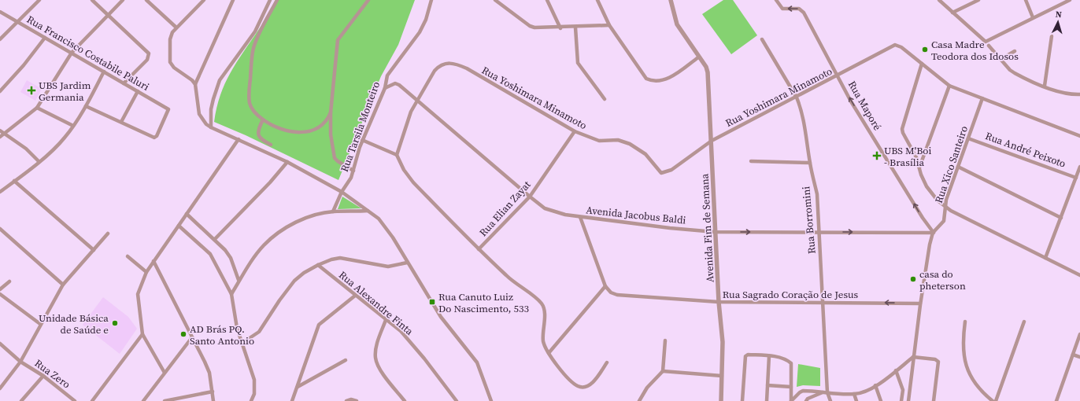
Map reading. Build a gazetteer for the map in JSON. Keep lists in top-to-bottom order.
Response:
{
  "streets": {
    "street": [
      "Rua Francisco Costabile Paluri",
      "Rua Yoshimara Minamoto",
      "Rua Maporé",
      "Rua Tarsila Monteiro",
      "Rua André Peixoto",
      "Rua Xico Santeiro",
      "Rua Elian Zayat",
      "Avenida Jacobus Baldi",
      "Rua Borromini",
      "Avenida Fim de Semana",
      "Rua Sagrado Coração de Jesus",
      "Rua Alexandre Finta",
      "Rua Zero"
    ]
  },
  "crossings": [
    ["Rua Yoshimara Minamoto", "Rua Maporé"],
    ["Rua Yoshimara Minamoto", "Rua Xico Santeiro"],
    ["Rua Yoshimara Minamoto", "Rua Elian Zayat"],
    ["Rua Yoshimara Minamoto", "Avenida Jacobus Baldi"],
    ["Rua Yoshimara Minamoto", "Rua Borromini"],
    ["Rua Yoshimara Minamoto", "Avenida Fim de Semana"],
    ["Rua Maporé", "Rua Xico Santeiro"],
    ["Rua Maporé", "Avenida Jacobus Baldi"],
    ["Rua Tarsila Monteiro", "Avenida Jacobus Baldi"],
    ["Rua André Peixoto", "Rua Xico Santeiro"],
    ["Rua Xico Santeiro", "Avenida Jacobus Baldi"],
    ["Rua Elian Zayat", "Avenida Jacobus Baldi"],
    ["Avenida Jacobus Baldi", "Rua Borromini"],
    ["Avenida Jacobus Baldi", "Avenida Fim de Semana"],
    ["Rua Borromini", "Rua Sagrado Coração de Jesus"],
    ["Avenida Fim de Semana", "Rua Sagrado Coração de Jesus"]
  ],
  "one_way": ["Rua Maporé", "Avenida Jacobus Baldi"],
  "places": {
    "other": [
      "Casa Madre Teodora dos Idosos",
      "casa do pheterson",
      "Unidade Básica de Saúde e",
      "AD Brás PQ. Santo Antonio"
    ],
    "health": ["UBS Jardim Germania", "UBS M'Boi - Brasília"],
    "transit": ["Rua Canuto Luiz Do Nascimento, 533"]
  },
  "north": "top"
}
